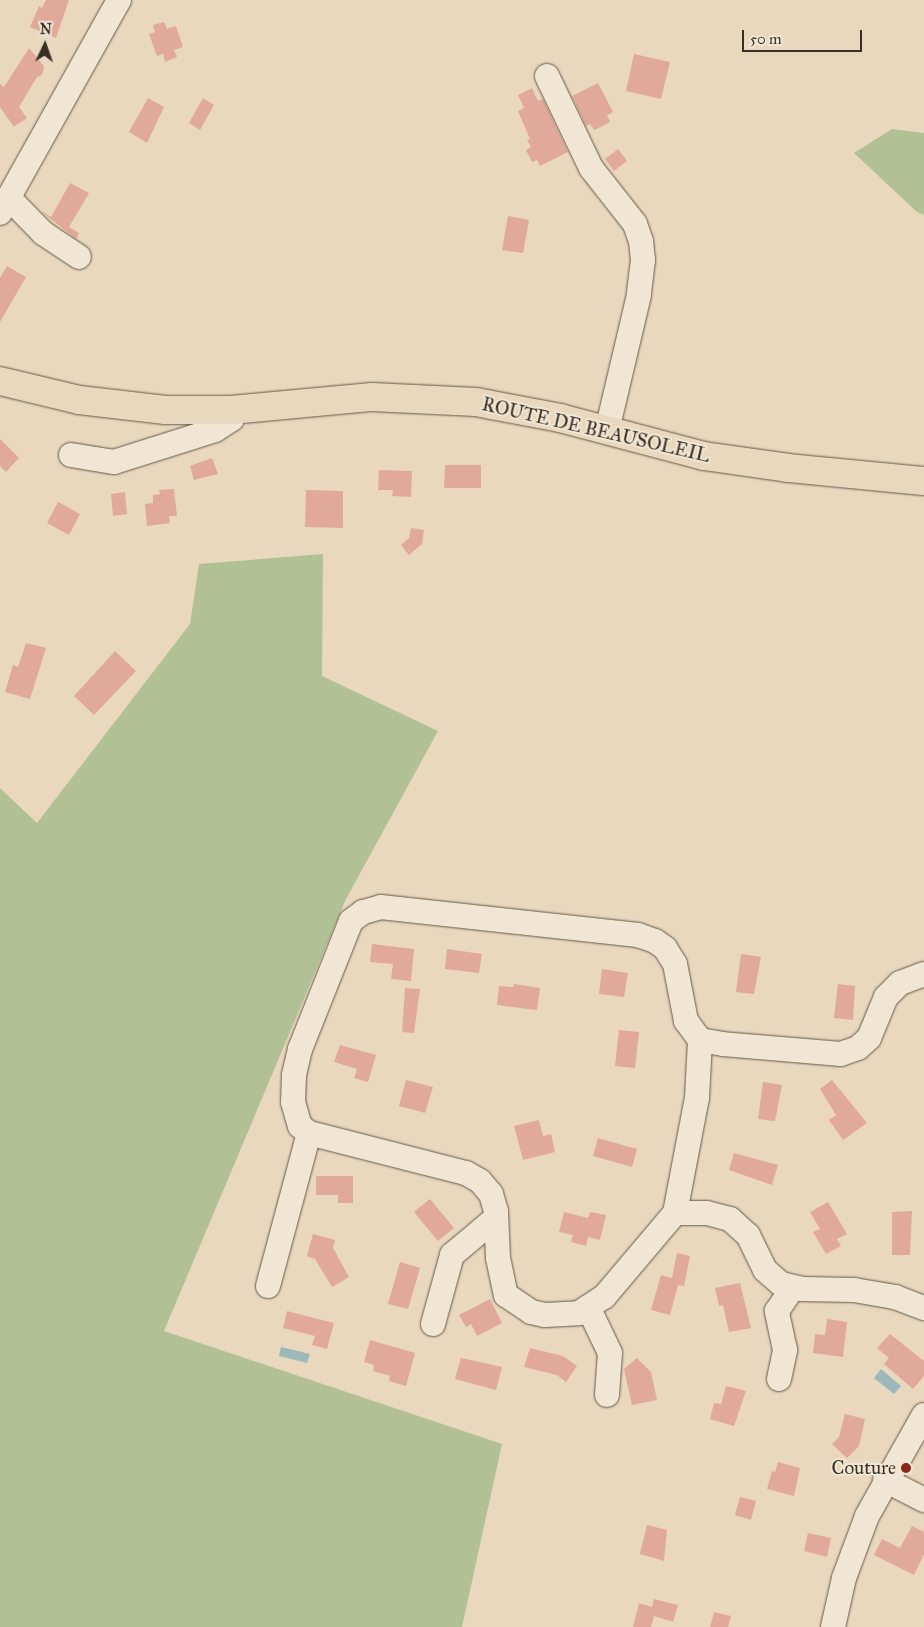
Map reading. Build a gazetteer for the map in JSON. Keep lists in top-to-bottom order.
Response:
{
  "streets": {
    "main road": ["ROUTE DE BEAUSOLEIL"]
  },
  "places": ["Couture"],
  "scale_bar": "50 m",
  "north": "top"
}
